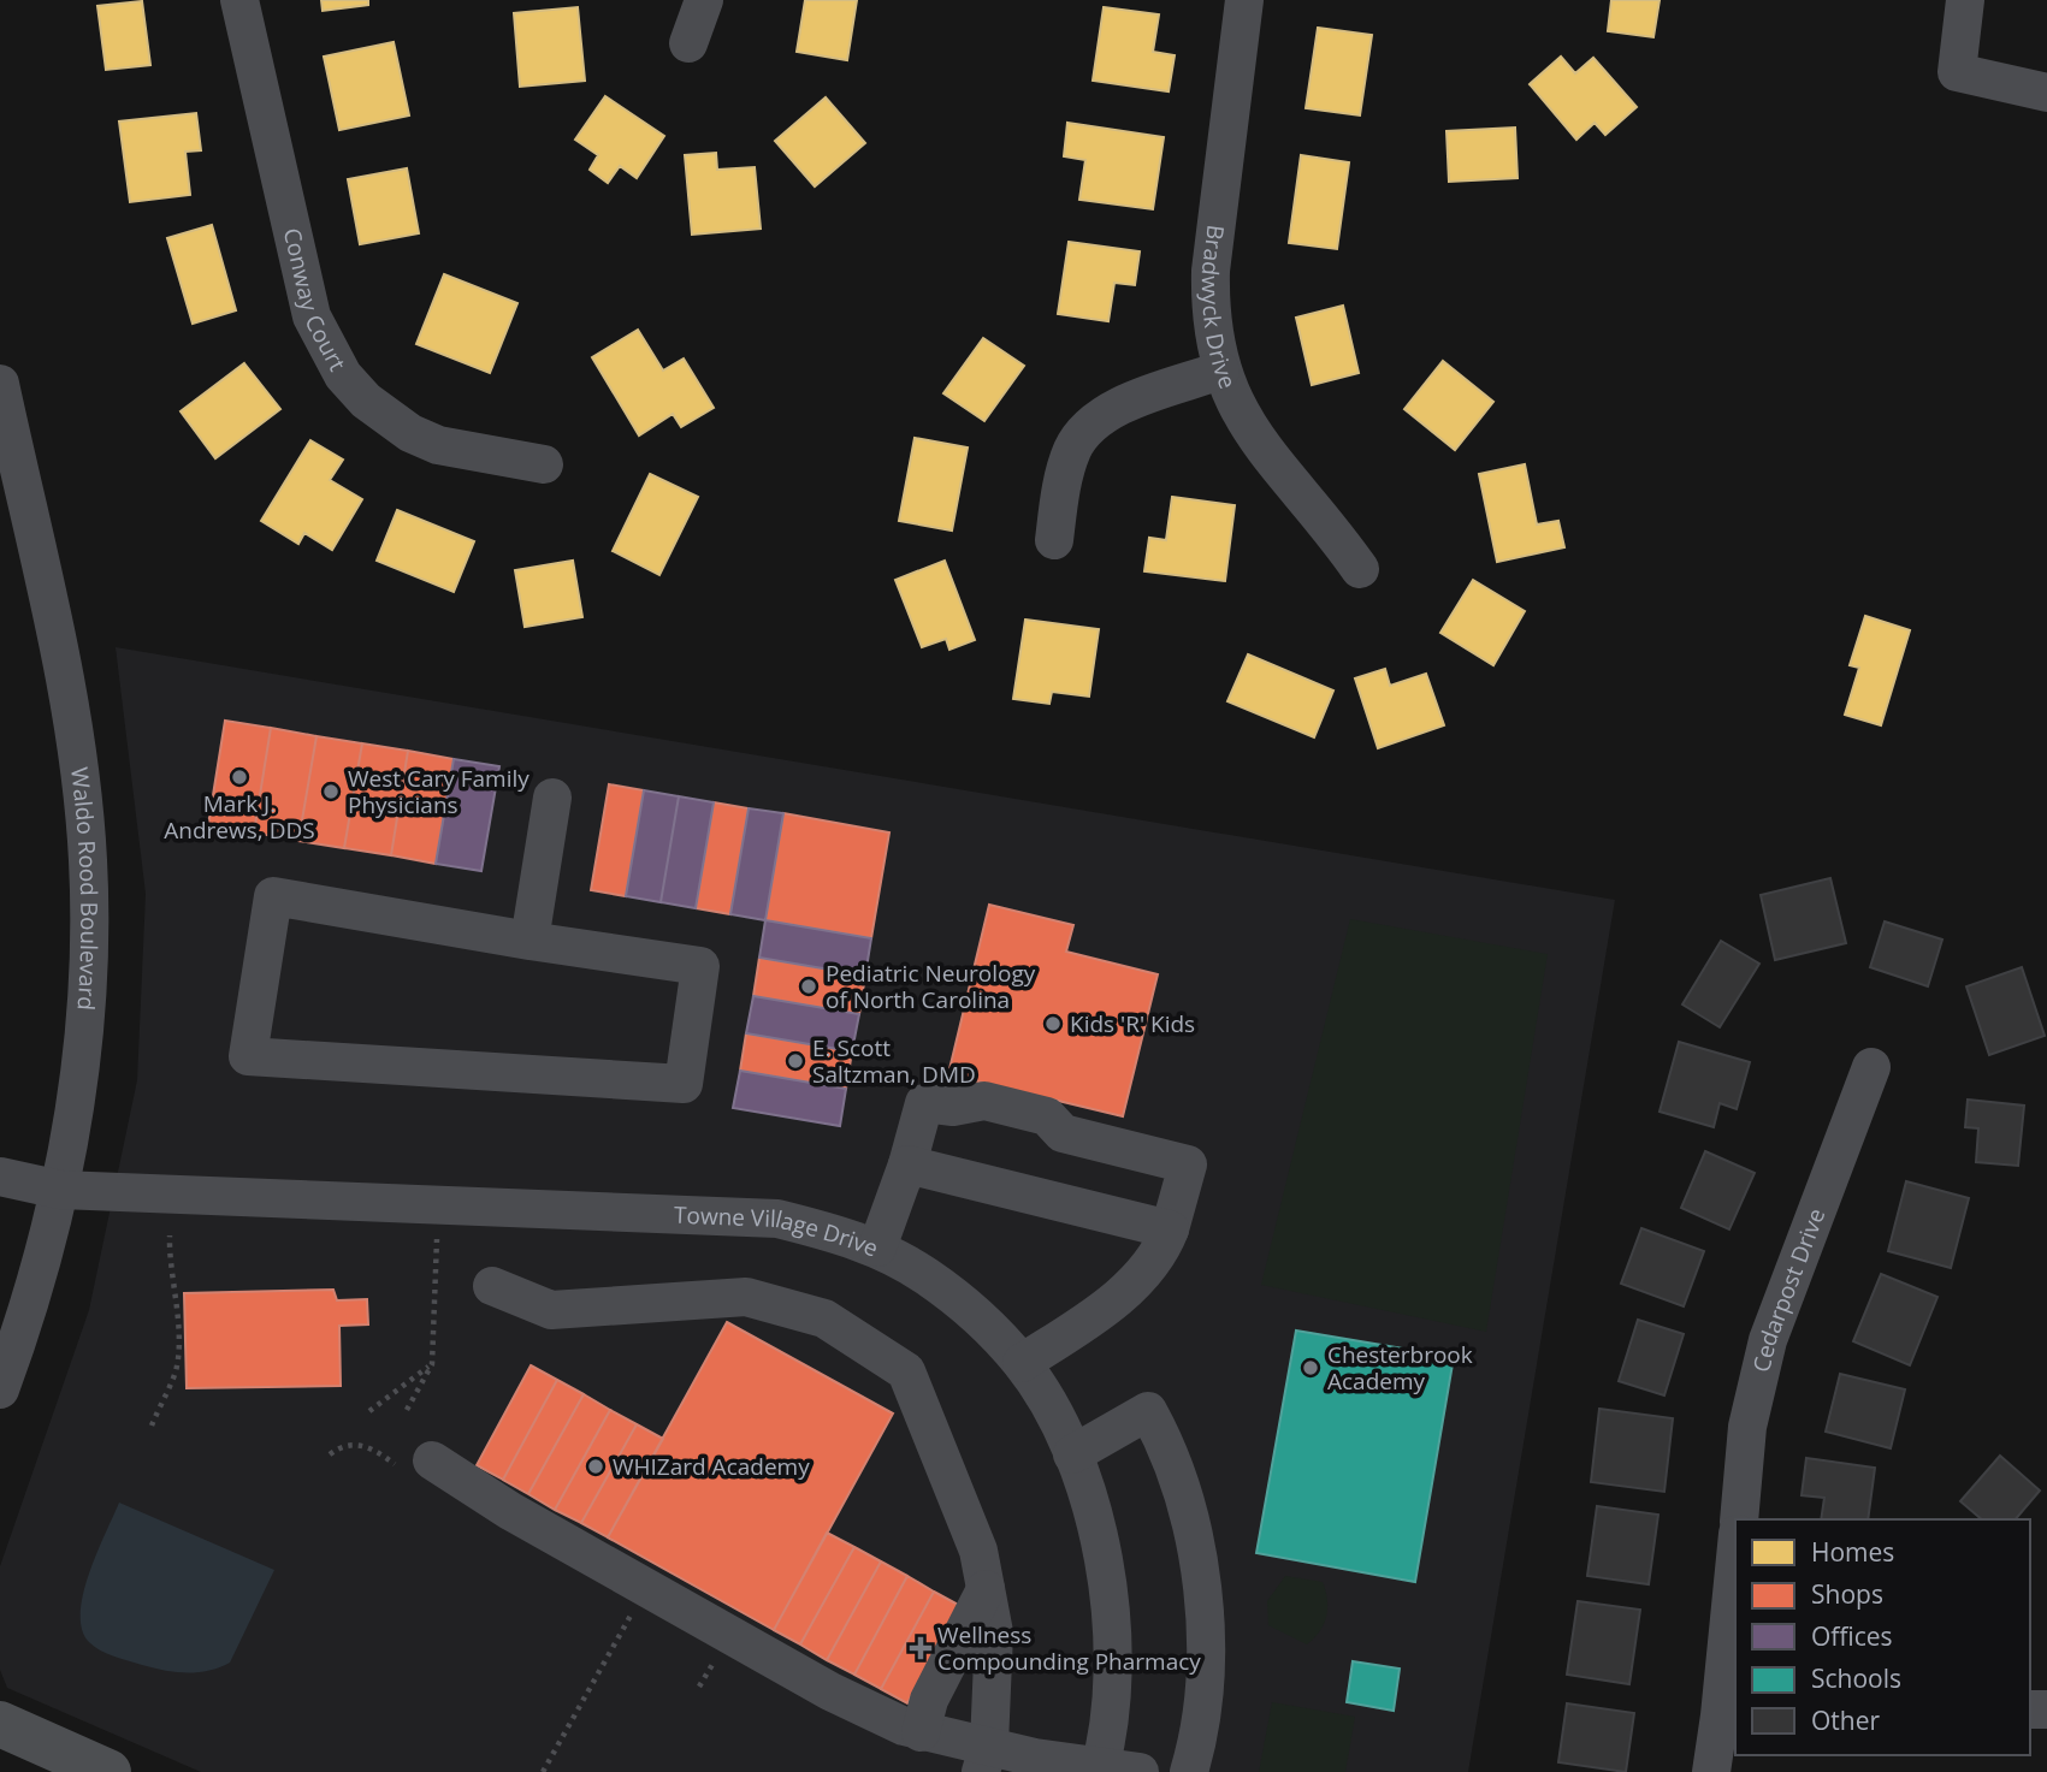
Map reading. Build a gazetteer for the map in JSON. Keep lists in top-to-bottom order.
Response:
{
  "streets": {
    "street": [
      "Conway Court",
      "Bradwyck Drive",
      "Waldo Rood Boulevard",
      "Towne Village Drive",
      "Cedarpost Drive"
    ]
  },
  "crossings": [
    ["Waldo Rood Boulevard", "Towne Village Drive"]
  ],
  "places": {
    "other": [
      "Mark J. Andrews, DDS",
      "West Cary Family Physicians",
      "Pediatric Neurology of North Carolina",
      "Kids 'R' Kids",
      "E. Scott Saltzman, DMD",
      "Chesterbrook Academy",
      "WHIZard Academy"
    ],
    "health": ["Wellness Compounding Pharmacy"]
  },
  "legend": [
    "Homes",
    "Shops",
    "Offices",
    "Schools",
    "Other"
  ]
}
